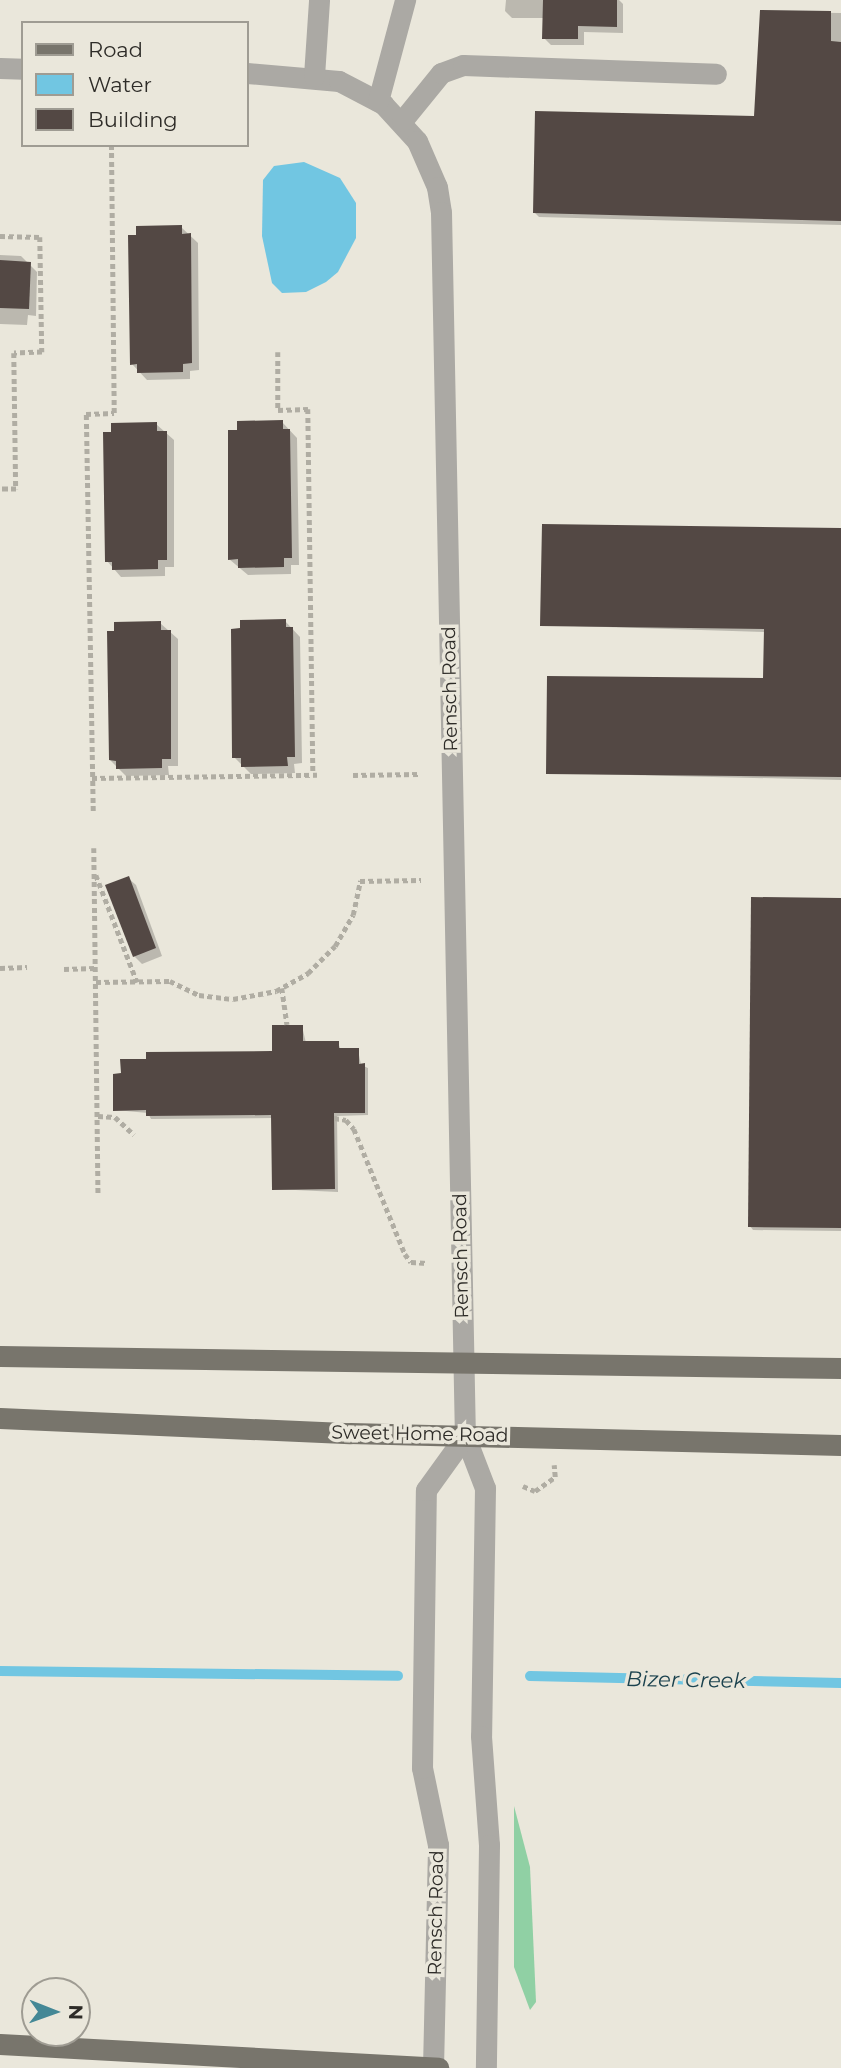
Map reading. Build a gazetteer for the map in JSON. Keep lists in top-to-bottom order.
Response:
{
  "streets": {
    "main road": ["Sweet Home Road"],
    "street": ["Rensch Road"]
  },
  "crossings": [
    ["Rensch Road", "Sweet Home Road"]
  ],
  "water": ["Bizer Creek"],
  "legend": ["Road", "Water", "Building"],
  "north": "right"
}
